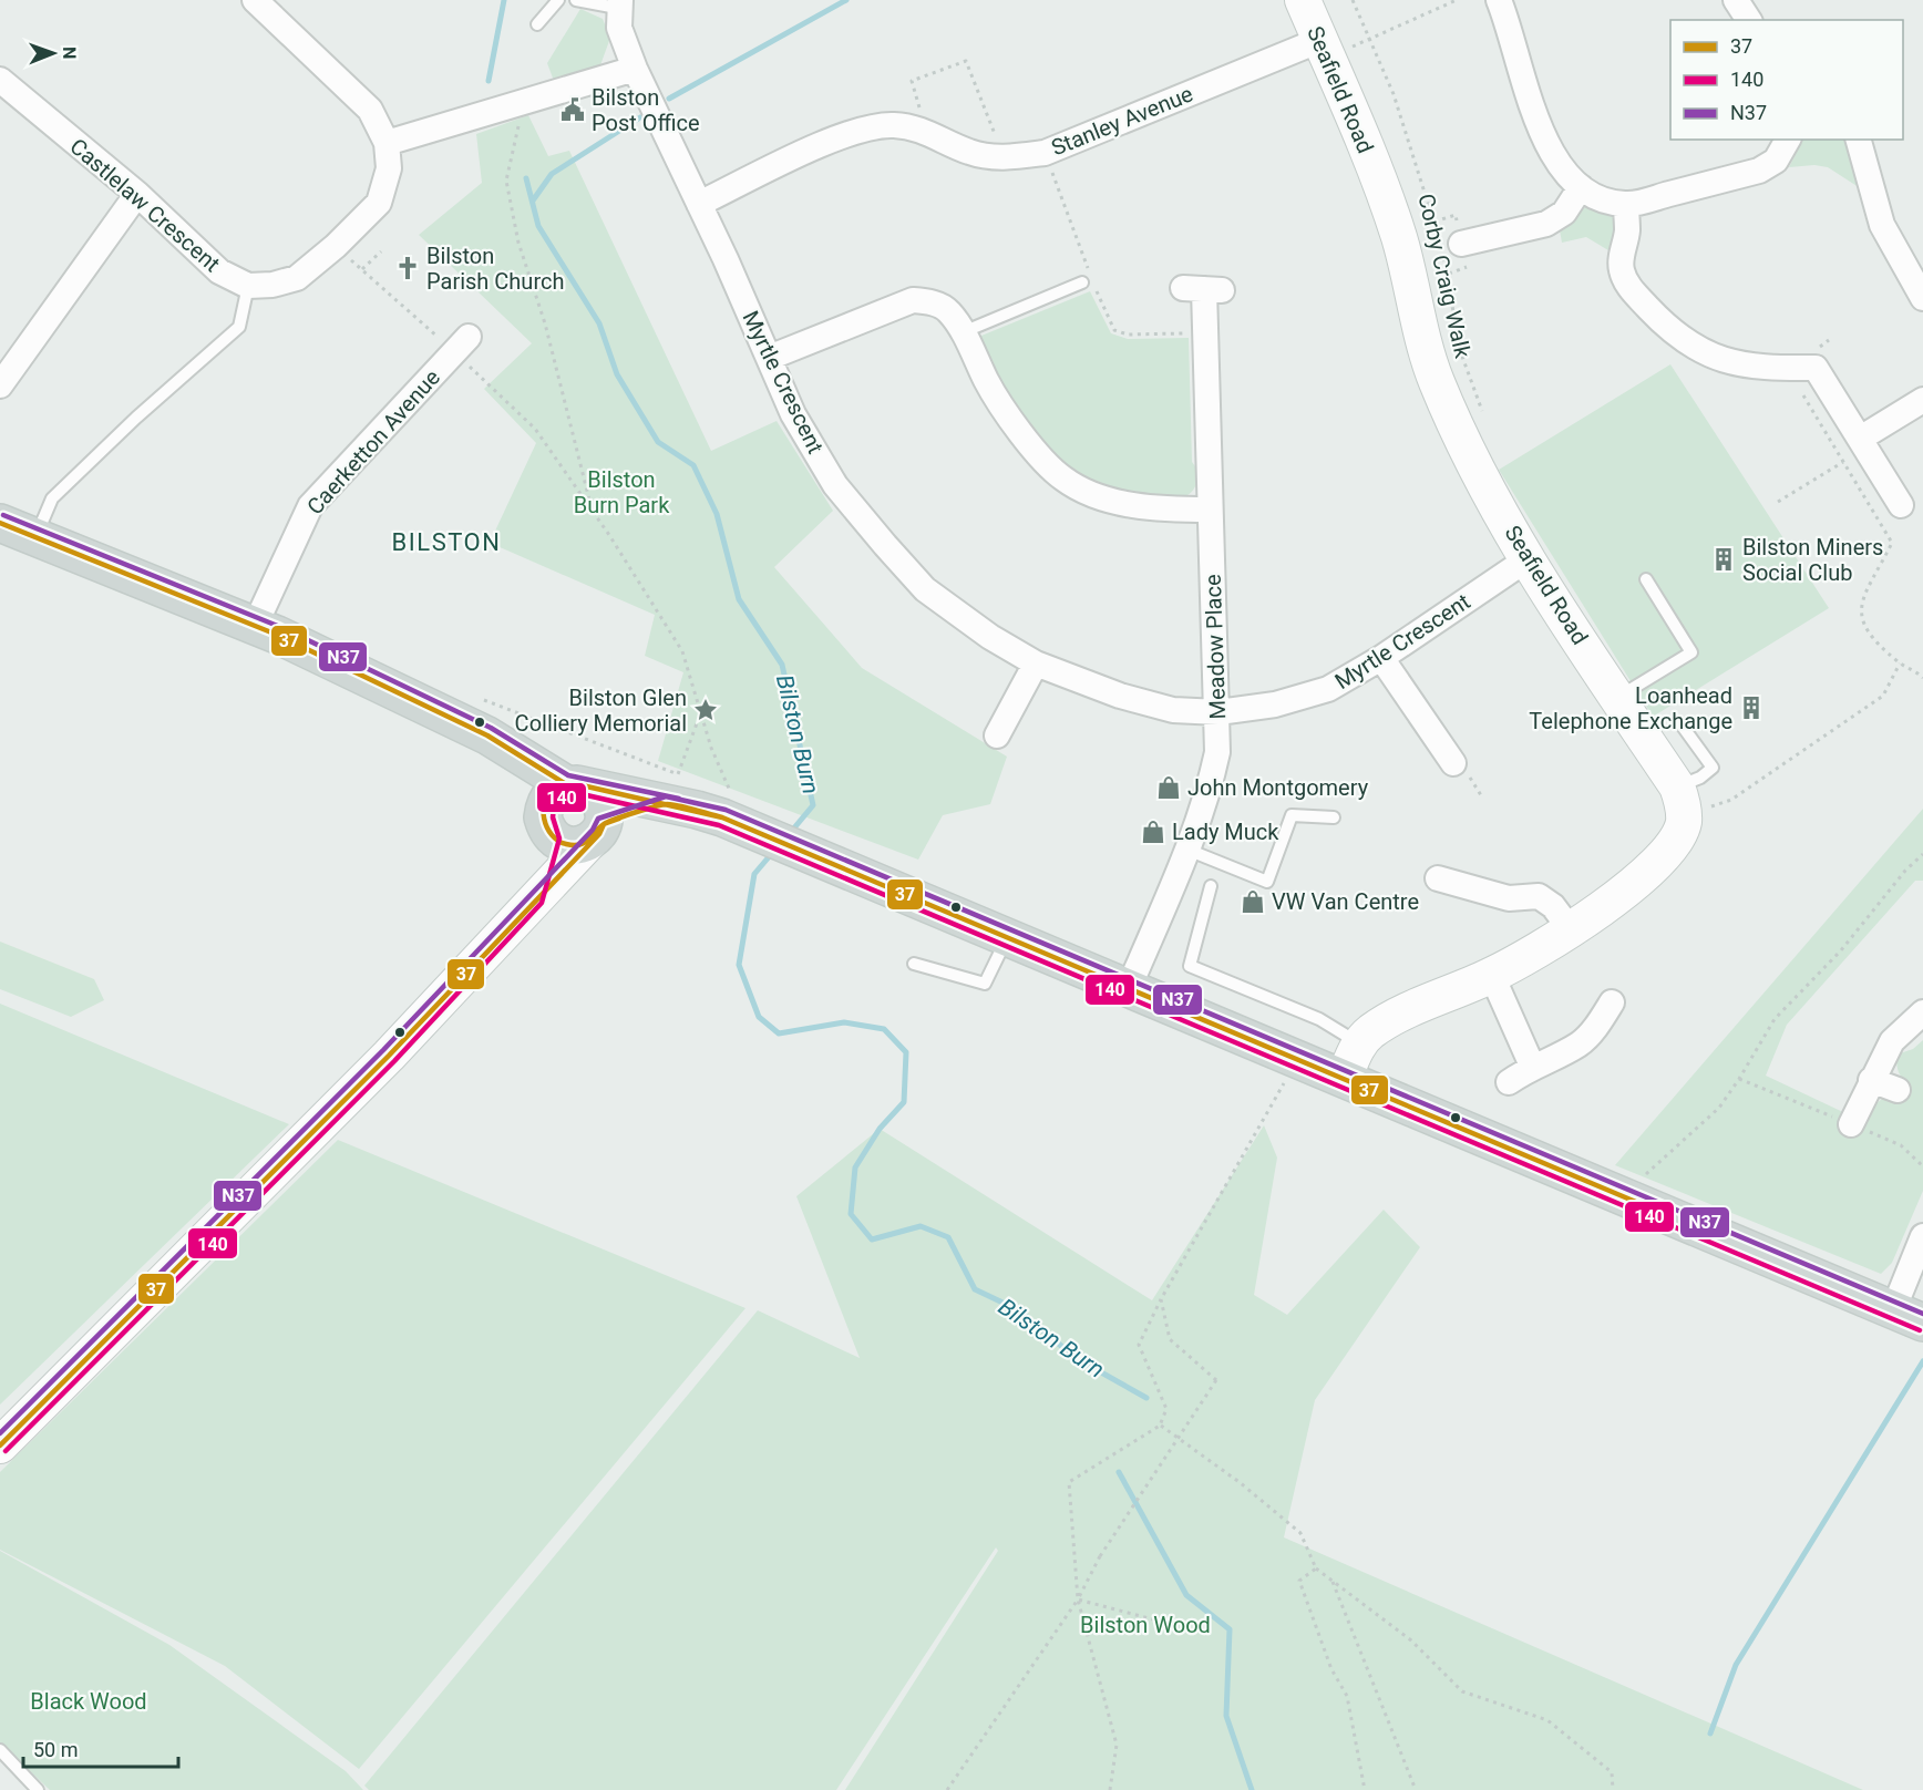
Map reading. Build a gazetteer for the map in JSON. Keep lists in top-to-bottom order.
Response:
{
  "streets": {
    "street": [
      "Seafield Road",
      "Stanley Avenue",
      "Castlelaw Crescent",
      "Corby Craig Walk",
      "Myrtle Crescent",
      "Caerketton Avenue",
      "Meadow Place"
    ]
  },
  "crossings": [
    ["Seafield Road", "Stanley Avenue"],
    ["Seafield Road", "Myrtle Crescent"],
    ["Stanley Avenue", "Myrtle Crescent"],
    ["Myrtle Crescent", "Meadow Place"]
  ],
  "districts": ["BILSTON"],
  "water": ["Bilston Burn"],
  "parks": ["Bilston Burn Park", "Bilston Wood", "Black Wood"],
  "places": {
    "public building": ["Bilston Post Office"],
    "church": ["Bilston Parish Church"],
    "building": ["Bilston Miners Social Club", "Loanhead Telephone Exchange"],
    "place": ["Bilston Glen Colliery Memorial"],
    "shop": ["John Montgomery", "Lady Muck", "VW Van Centre"]
  },
  "lines": ["transit line N37", "transit line 37", "transit line 140"],
  "legend": ["37", "140", "N37"],
  "scale_bar": "50 m",
  "north": "right"
}
